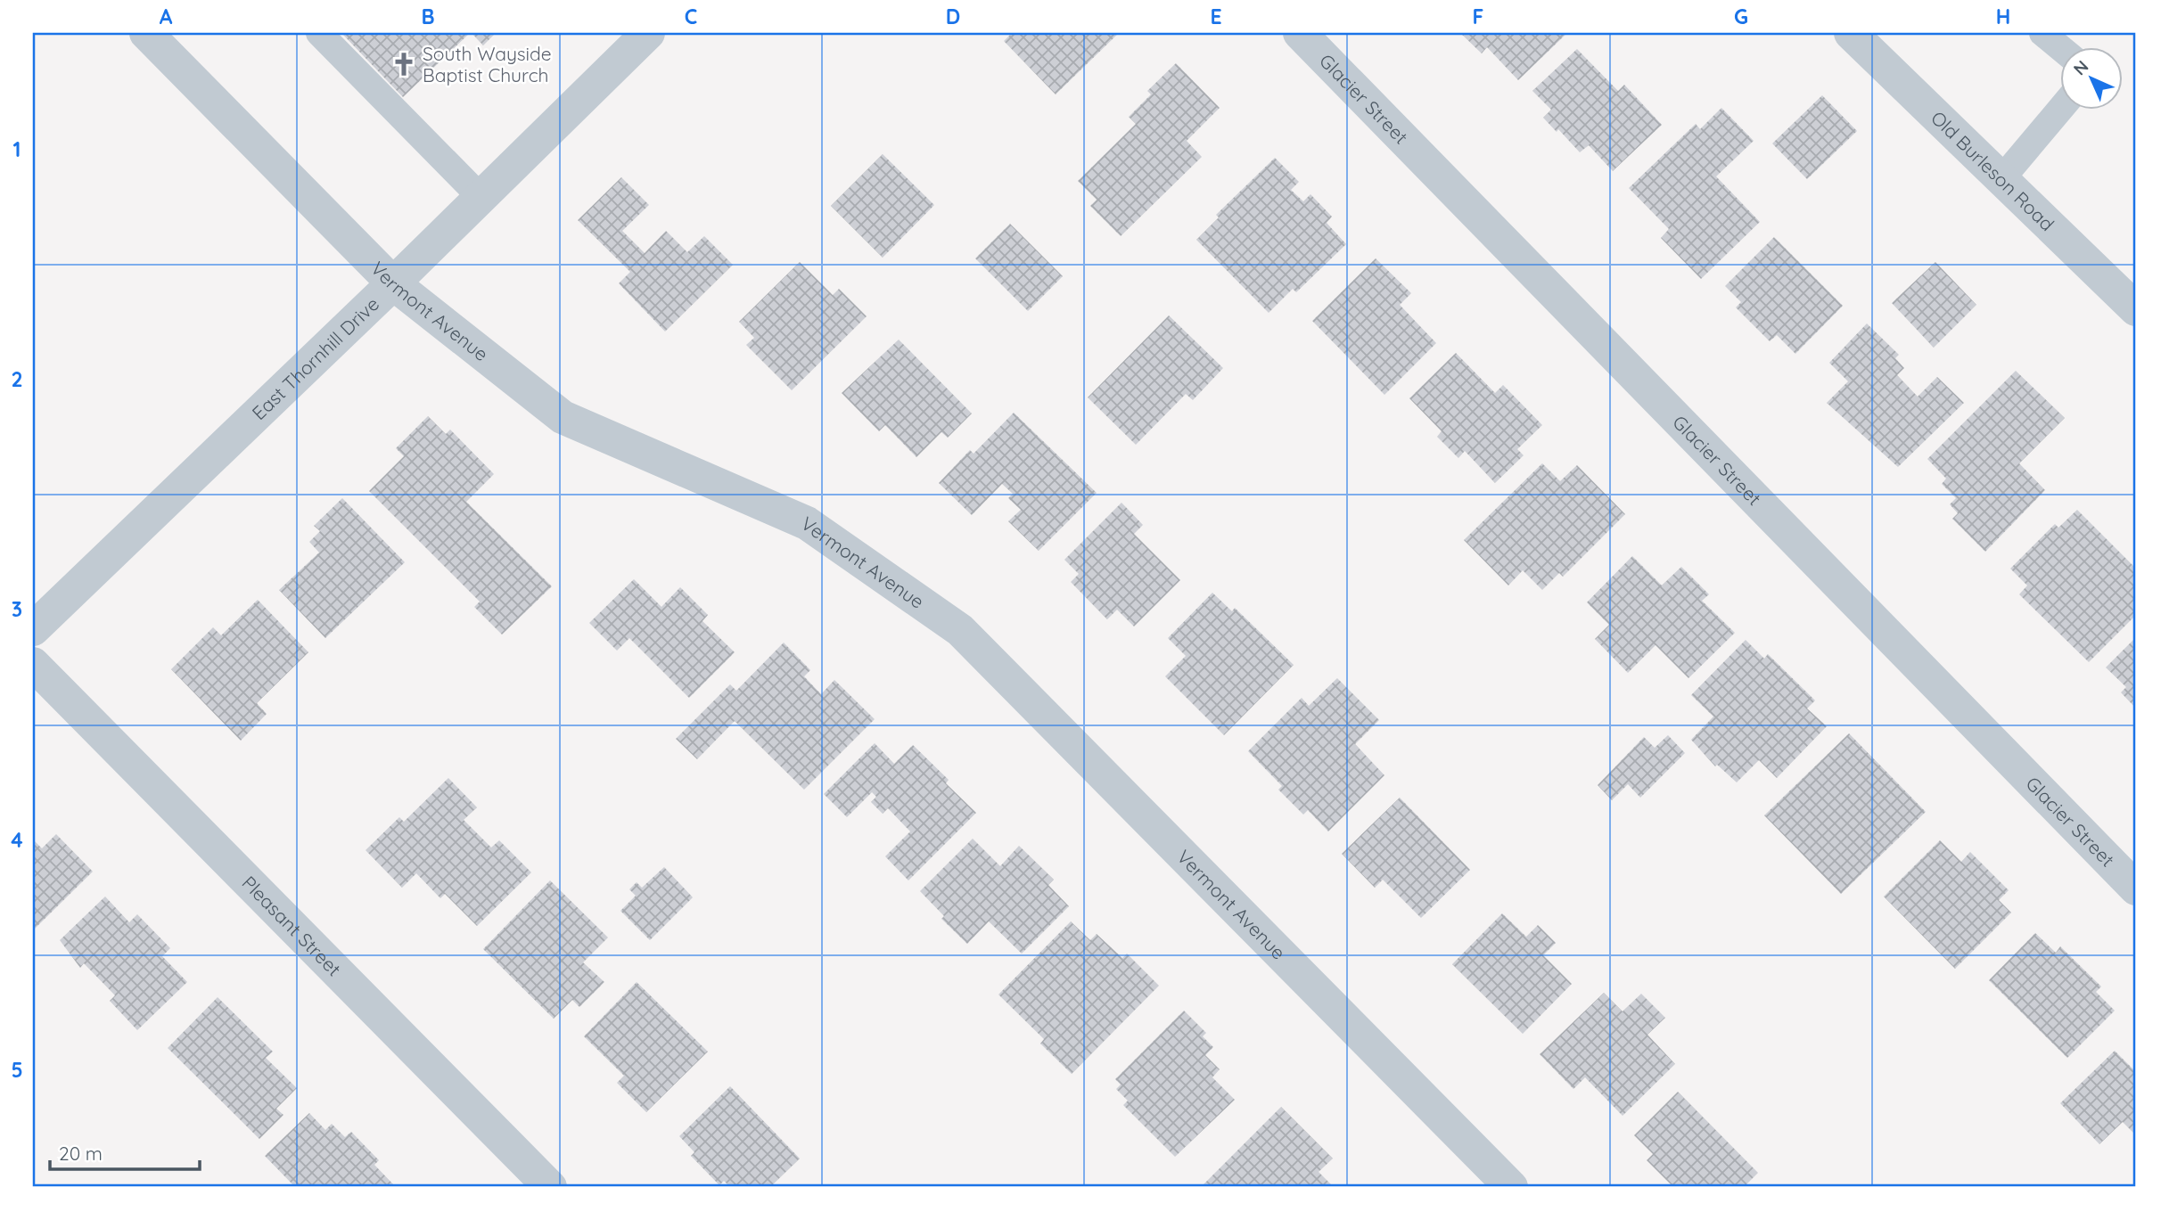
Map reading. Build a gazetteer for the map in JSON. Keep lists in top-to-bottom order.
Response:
{
  "streets": {
    "street": [
      "Glacier Street",
      "Old Burleson Road",
      "Vermont Avenue",
      "East Thornhill Drive",
      "Pleasant Street"
    ]
  },
  "crossings": [
    ["Vermont Avenue", "East Thornhill Drive"]
  ],
  "places": {
    "church": ["South Wayside Baptist Church"]
  },
  "scale_bar": "20 m",
  "north": "top left",
  "grid": {
    "columns": [
      "A",
      "B",
      "C",
      "D",
      "E",
      "F",
      "G",
      "H"
    ],
    "rows": [
      "1",
      "2",
      "3",
      "4",
      "5"
    ]
  }
}
